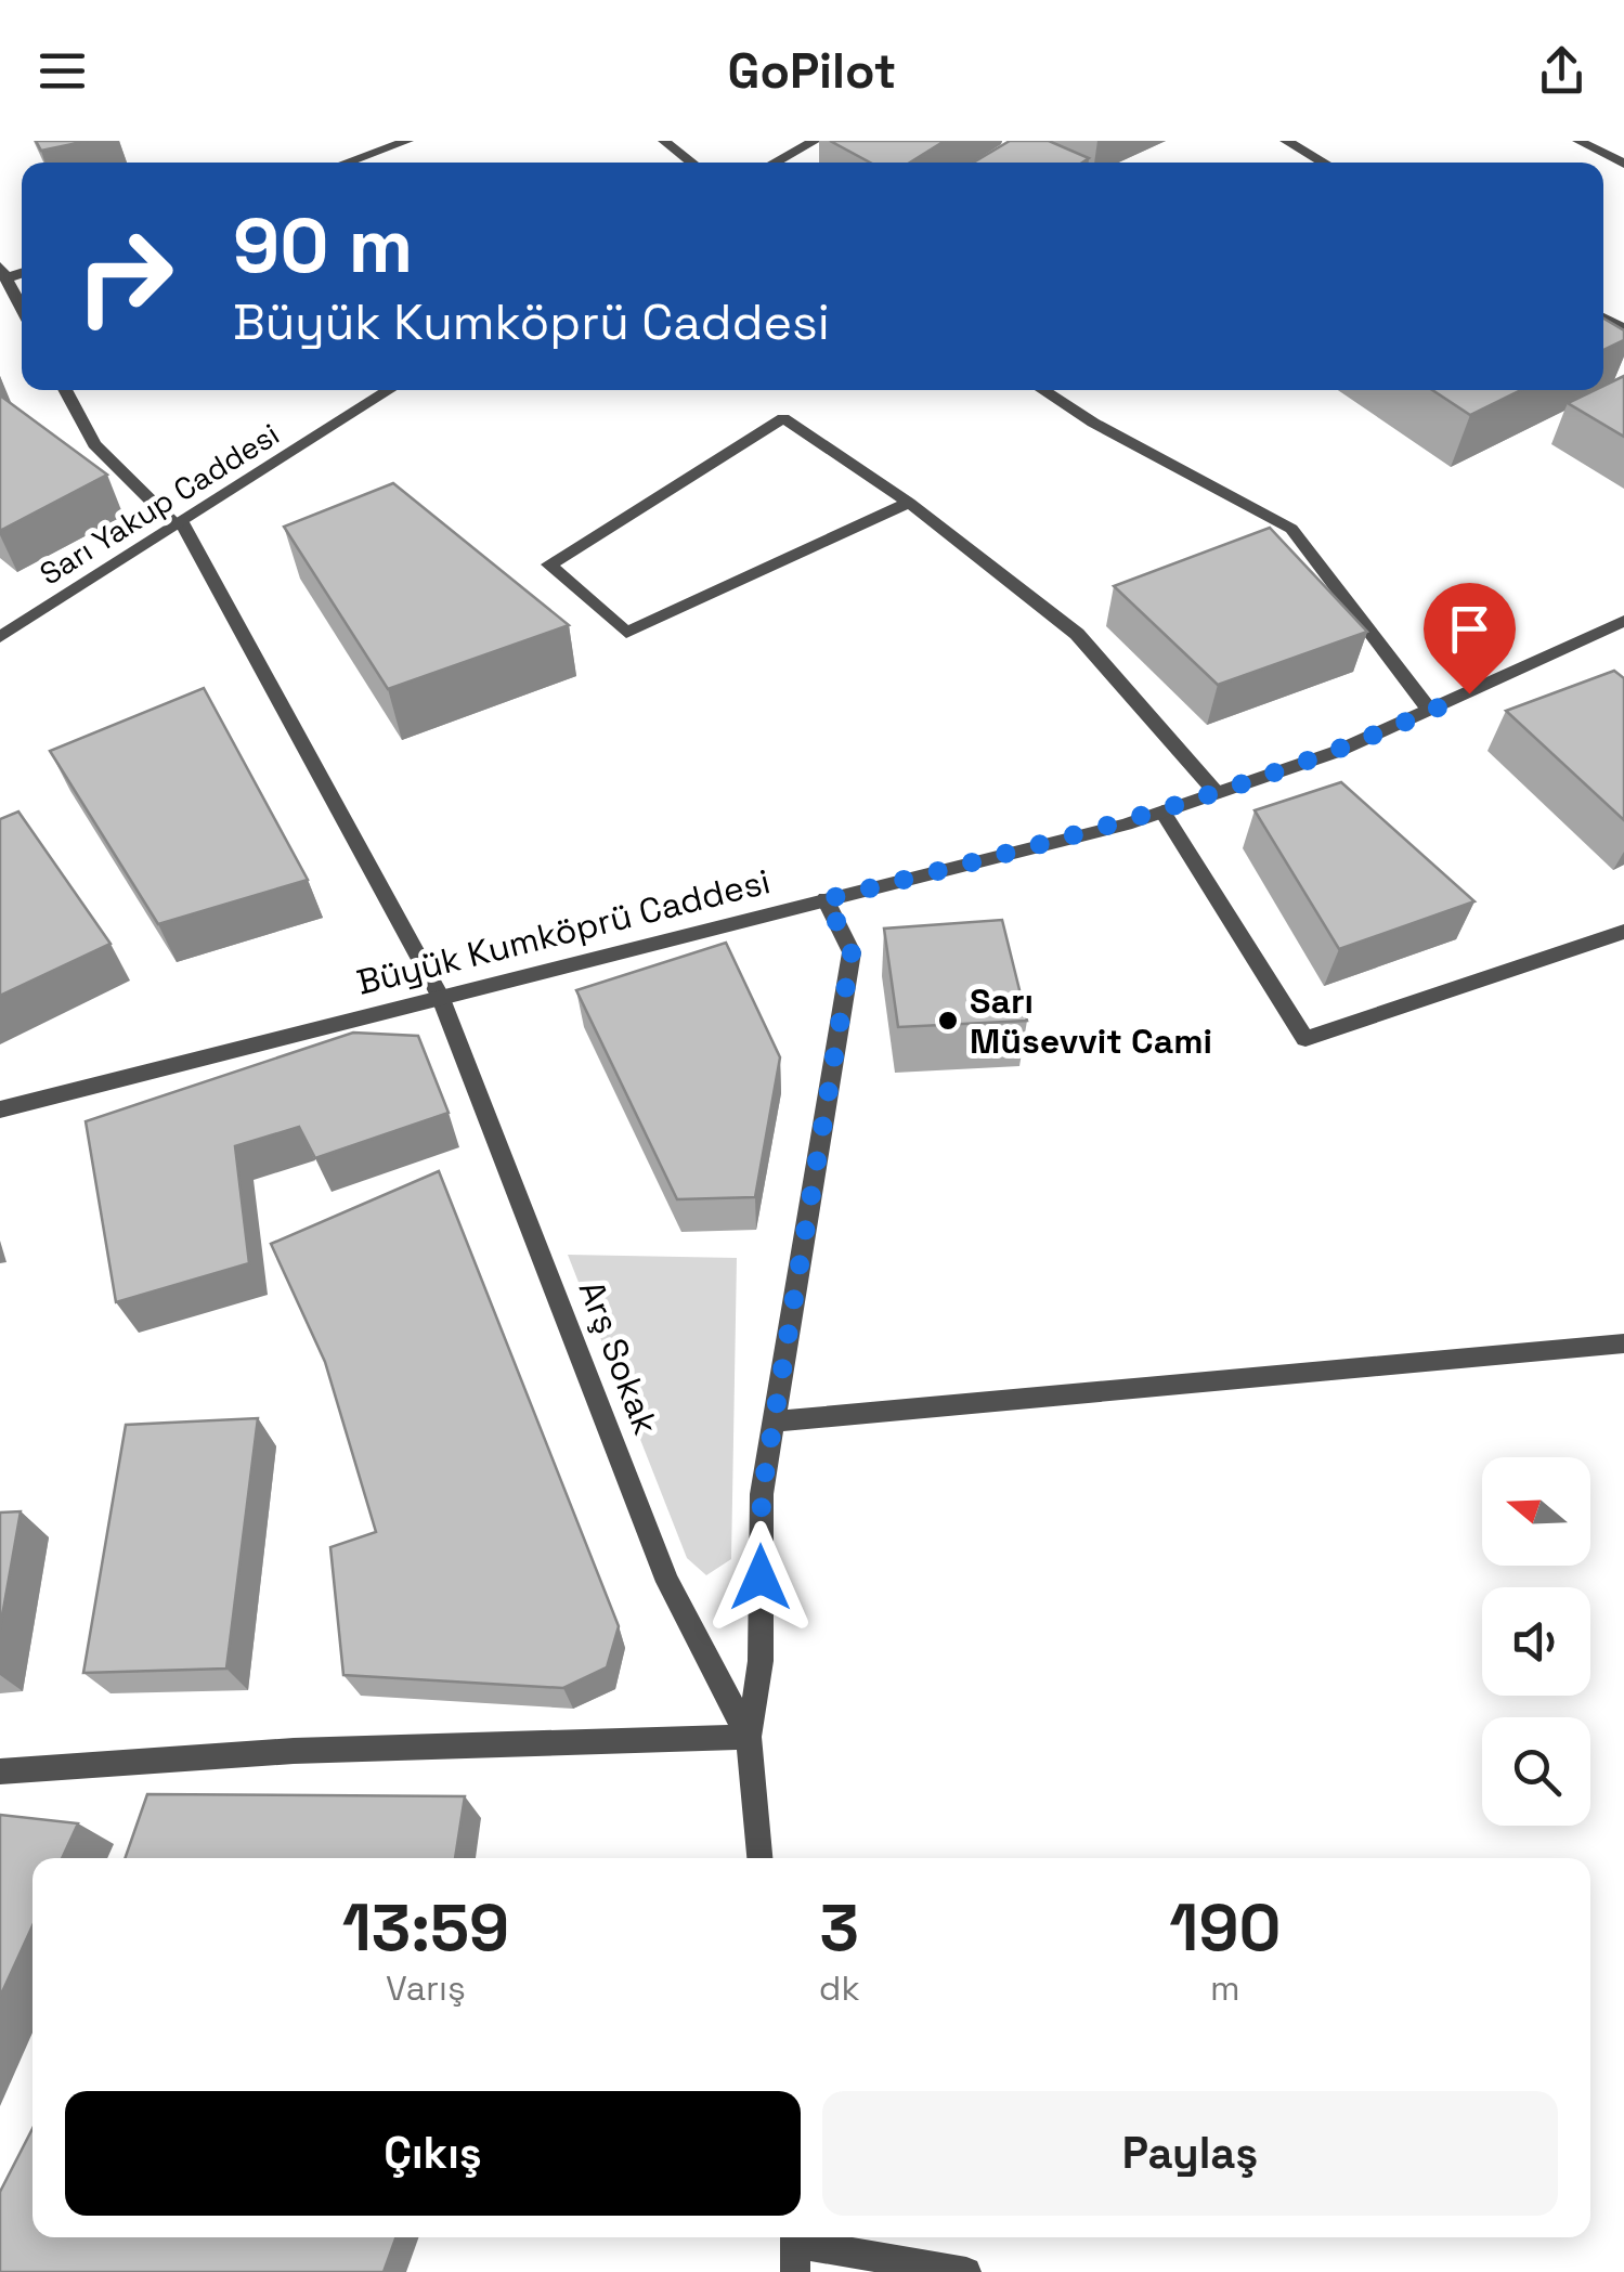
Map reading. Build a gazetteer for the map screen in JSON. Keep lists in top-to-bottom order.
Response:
{
  "streets": {
    "street": ["Sarı Yakup Caddesi", "Büyük Kumköprü Caddesi", "Arş Sokak"]
  },
  "crossings": [
    ["Sarı Yakup Caddesi", "Arş Sokak"],
    ["Büyük Kumköprü Caddesi", "Arş Sokak"]
  ],
  "places": ["Sarı Müsevvit Cami"],
  "north": "left",
  "page": {
    "header": "GoPilot",
    "turn": ["90 m", "Büyük Kumköprü Caddesi"],
    "eta": [
      "13:59",
      "Varış",
      "3",
      "dk",
      "190",
      "m"
    ],
    "buttons": ["Çıkış", "Paylaş"]
  }
}
